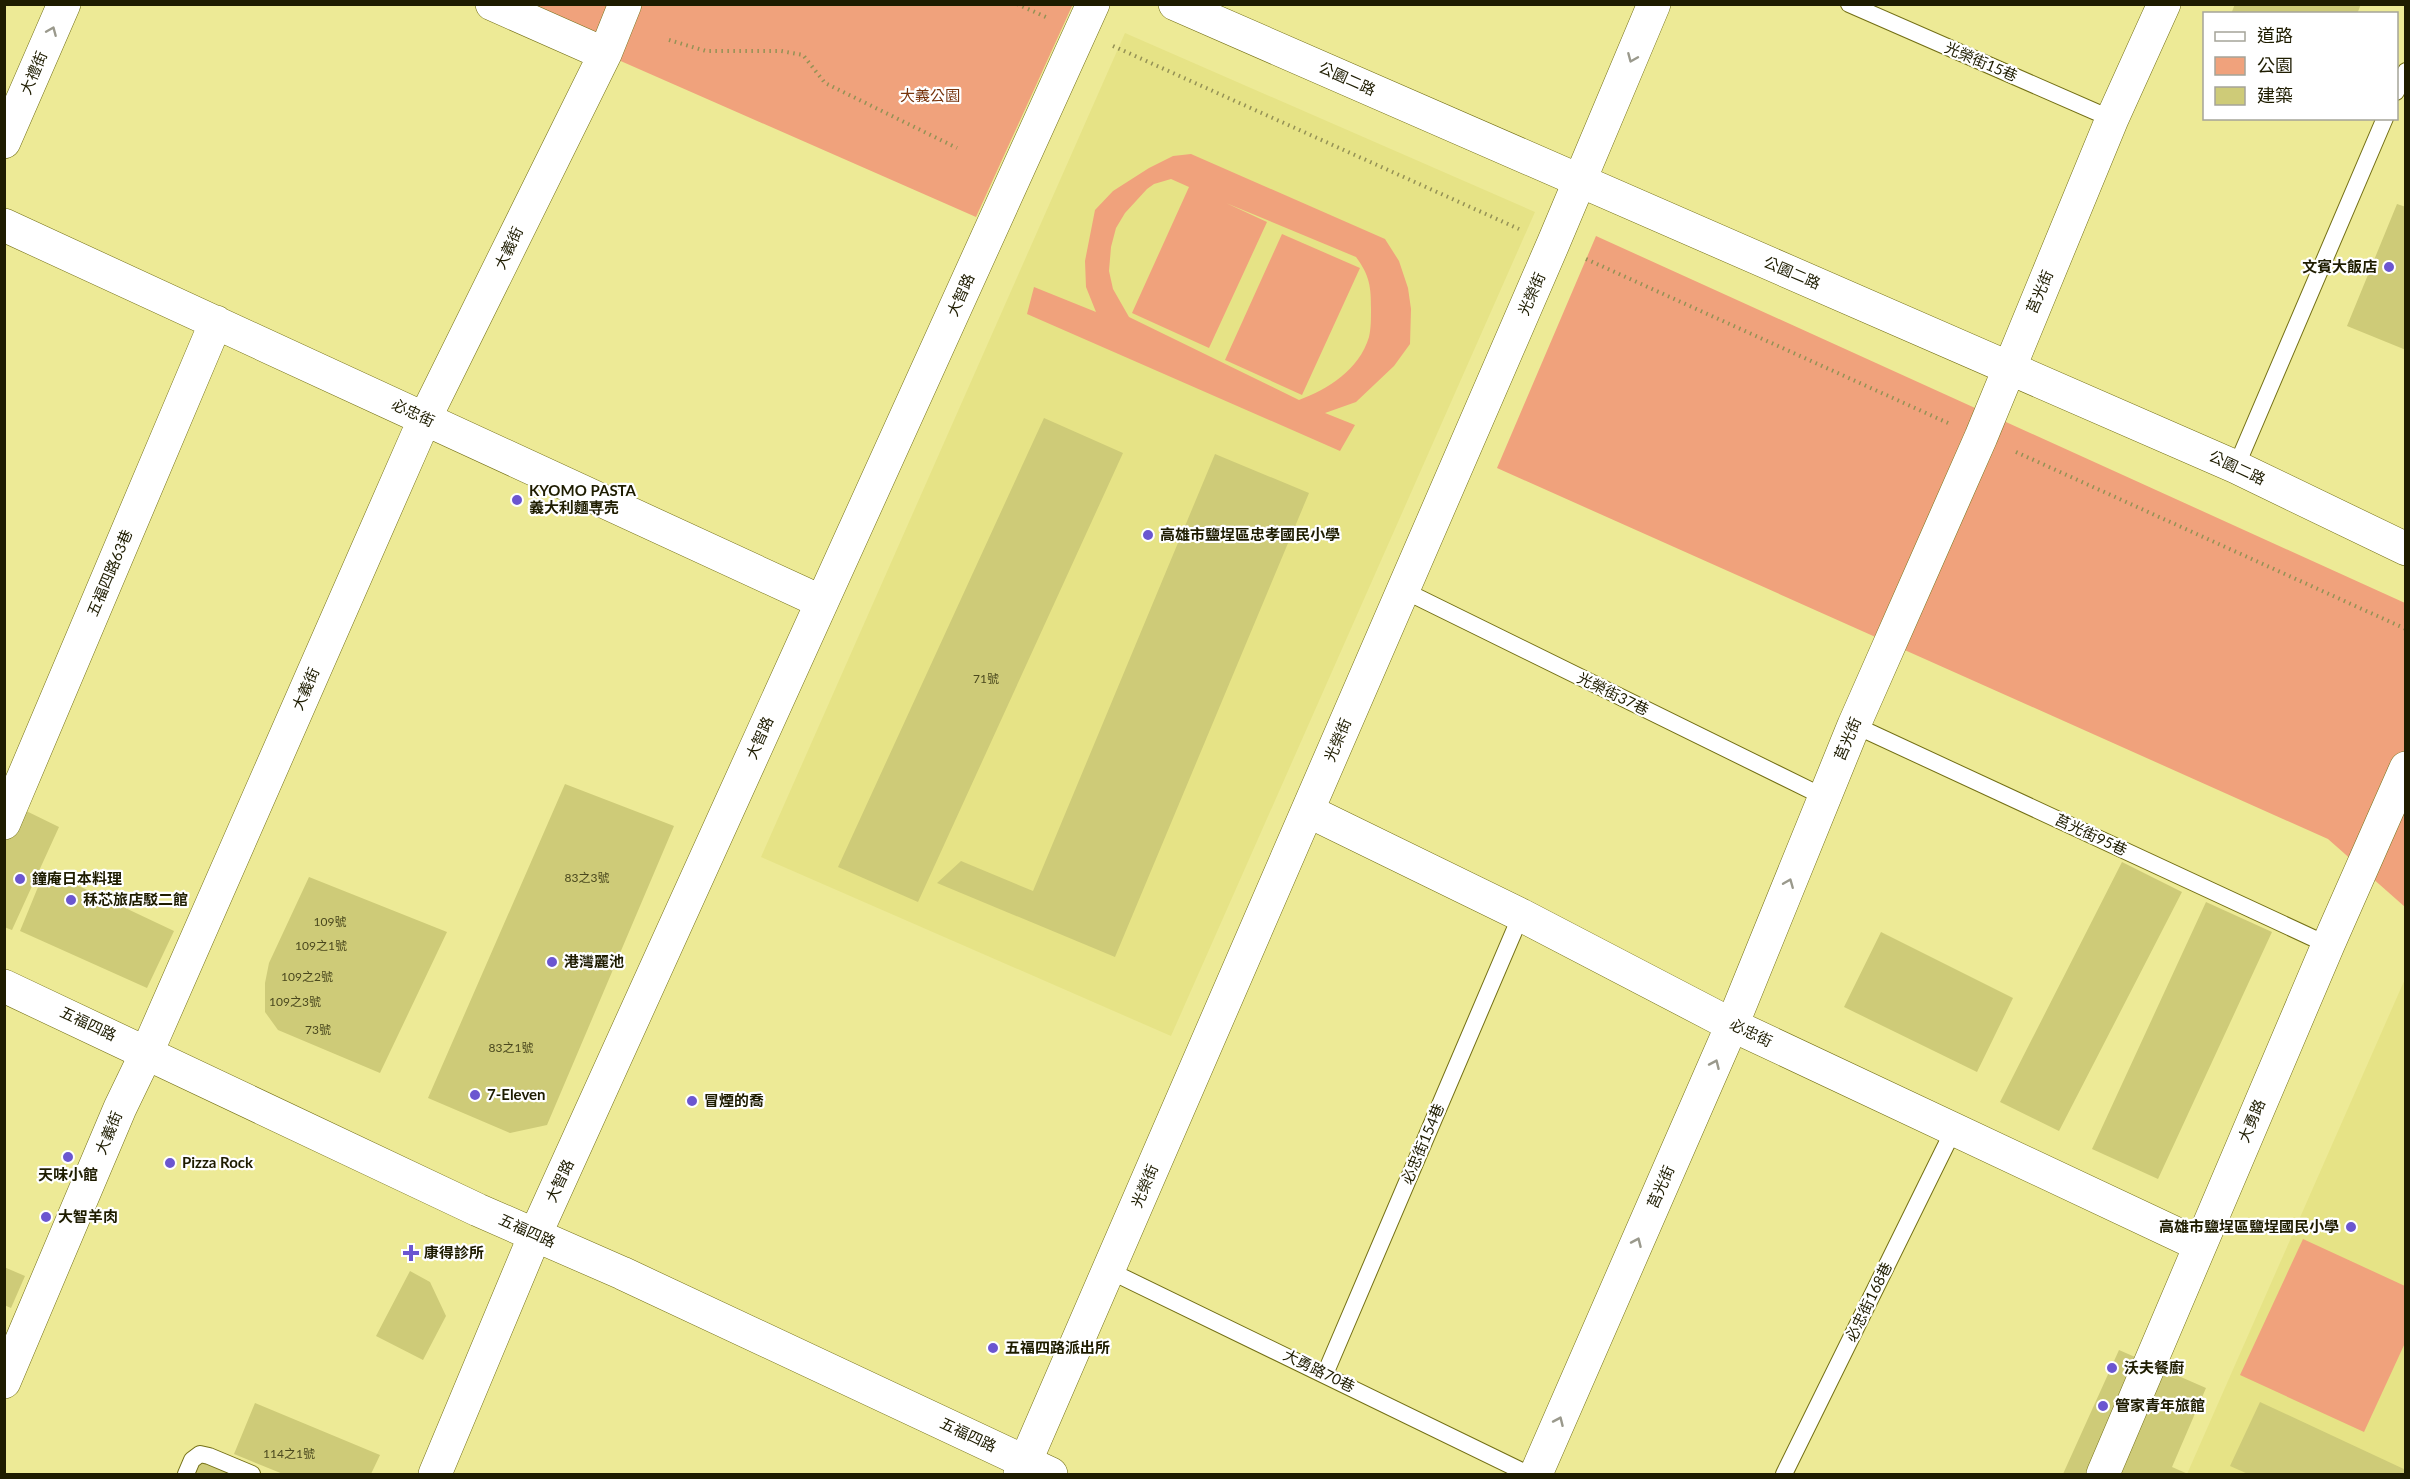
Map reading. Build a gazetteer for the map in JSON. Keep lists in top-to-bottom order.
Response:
{
  "streets": {
    "street": [
      "大禮街",
      "公園二路",
      "大義街",
      "莒光街",
      "光榮街",
      "大智路",
      "必忠街",
      "五福四路63巷",
      "五福四路",
      "大勇路"
    ],
    "lane": [
      "光榮街15巷",
      "光榮街37巷",
      "莒光街95巷",
      "必忠街154巷",
      "必忠街168巷",
      "大勇路70巷"
    ]
  },
  "crossings": [
    ["光榮街15巷", "莒光街"],
    ["公園二路", "莒光街"],
    ["公園二路", "光榮街"],
    ["大義街", "必忠街"],
    ["大義街", "五福四路"],
    ["莒光街", "必忠街"],
    ["莒光街", "光榮街37巷"],
    ["莒光街", "莒光街95巷"],
    ["光榮街", "必忠街"],
    ["光榮街", "光榮街37巷"],
    ["光榮街", "五福四路"],
    ["光榮街", "大勇路70巷"],
    ["大智路", "必忠街"],
    ["大智路", "五福四路"],
    ["必忠街", "五福四路63巷"],
    ["必忠街", "大勇路"],
    ["必忠街", "必忠街154巷"],
    ["必忠街", "必忠街168巷"],
    ["莒光街95巷", "大勇路"],
    ["必忠街154巷", "大勇路70巷"]
  ],
  "one_way": ["大禮街", "莒光街"],
  "parks": ["大義公園"],
  "places": {
    "other": [
      "文賓大飯店",
      "KYOMO PASTA 義大利麵専売",
      "高雄市鹽埕區忠孝國民小學",
      "鐘庵日本料理",
      "秝芯旅店駁二館",
      "港灣麗池",
      "7-Eleven",
      "冒煙的喬",
      "天味小館",
      "Pizza Rock",
      "大智羊肉",
      "高雄市鹽埕區鹽埕國民小學",
      "五福四路派出所",
      "沃夫餐廚",
      "管家青年旅館"
    ],
    "health": ["康得診所"]
  },
  "house_numbers": [
    "71號",
    "83之3號",
    "109號",
    "109之1號",
    "109之2號",
    "109之3號",
    "73號",
    "83之1號",
    "114之1號"
  ],
  "legend": ["道路", "公園", "建築"]
}
